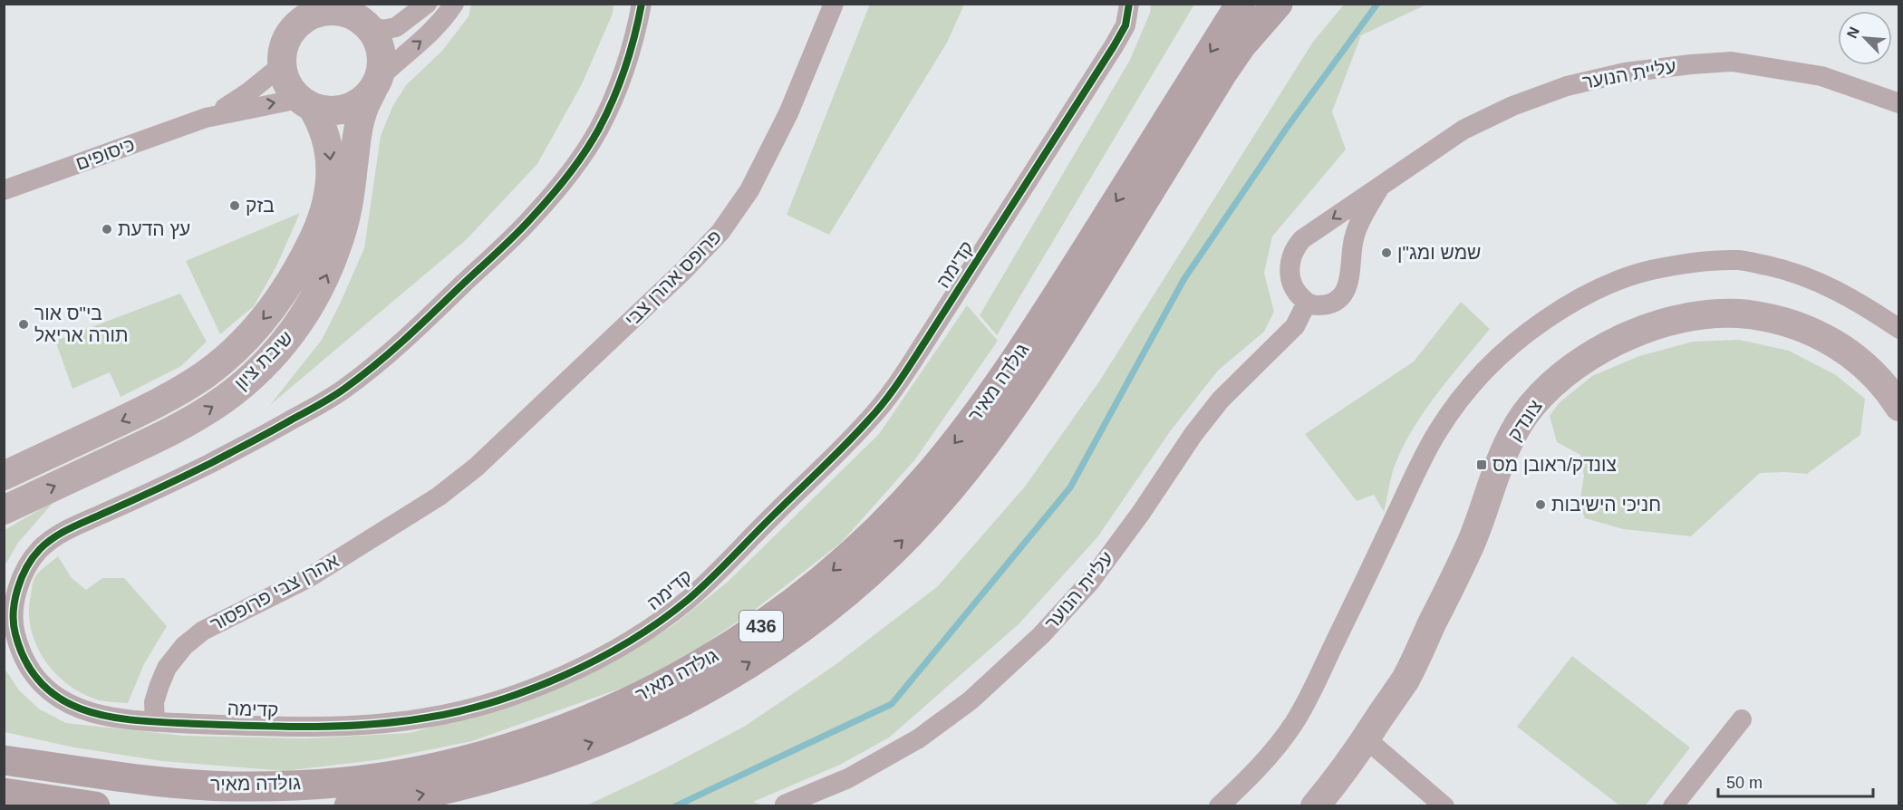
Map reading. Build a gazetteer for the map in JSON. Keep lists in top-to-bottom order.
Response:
{
  "streets": {
    "main road": ["גולדה מאיר", "436"],
    "street": [
      "עליית הנוער",
      "כיסופים",
      "קדימה",
      "פרופס אהרן צבי",
      "שיבת ציון",
      "צונדק",
      "אהרן צבי פרופסור"
    ]
  },
  "crossings": [
    ["כיסופים", "שיבת ציון"],
    ["קדימה", "אהרן צבי פרופסור"],
    ["פרופס אהרן צבי", "אהרן צבי פרופסור"]
  ],
  "places": {
    "other": [
      "בזק",
      "עץ הדעת",
      "שמש ומג\"ן",
      "בי\"ס אור תורה אריאל",
      "חניכי הישיבות"
    ],
    "transit": ["צונדק/ראובן מס"]
  },
  "scale_bar": "50 m",
  "north": "top left"
}
